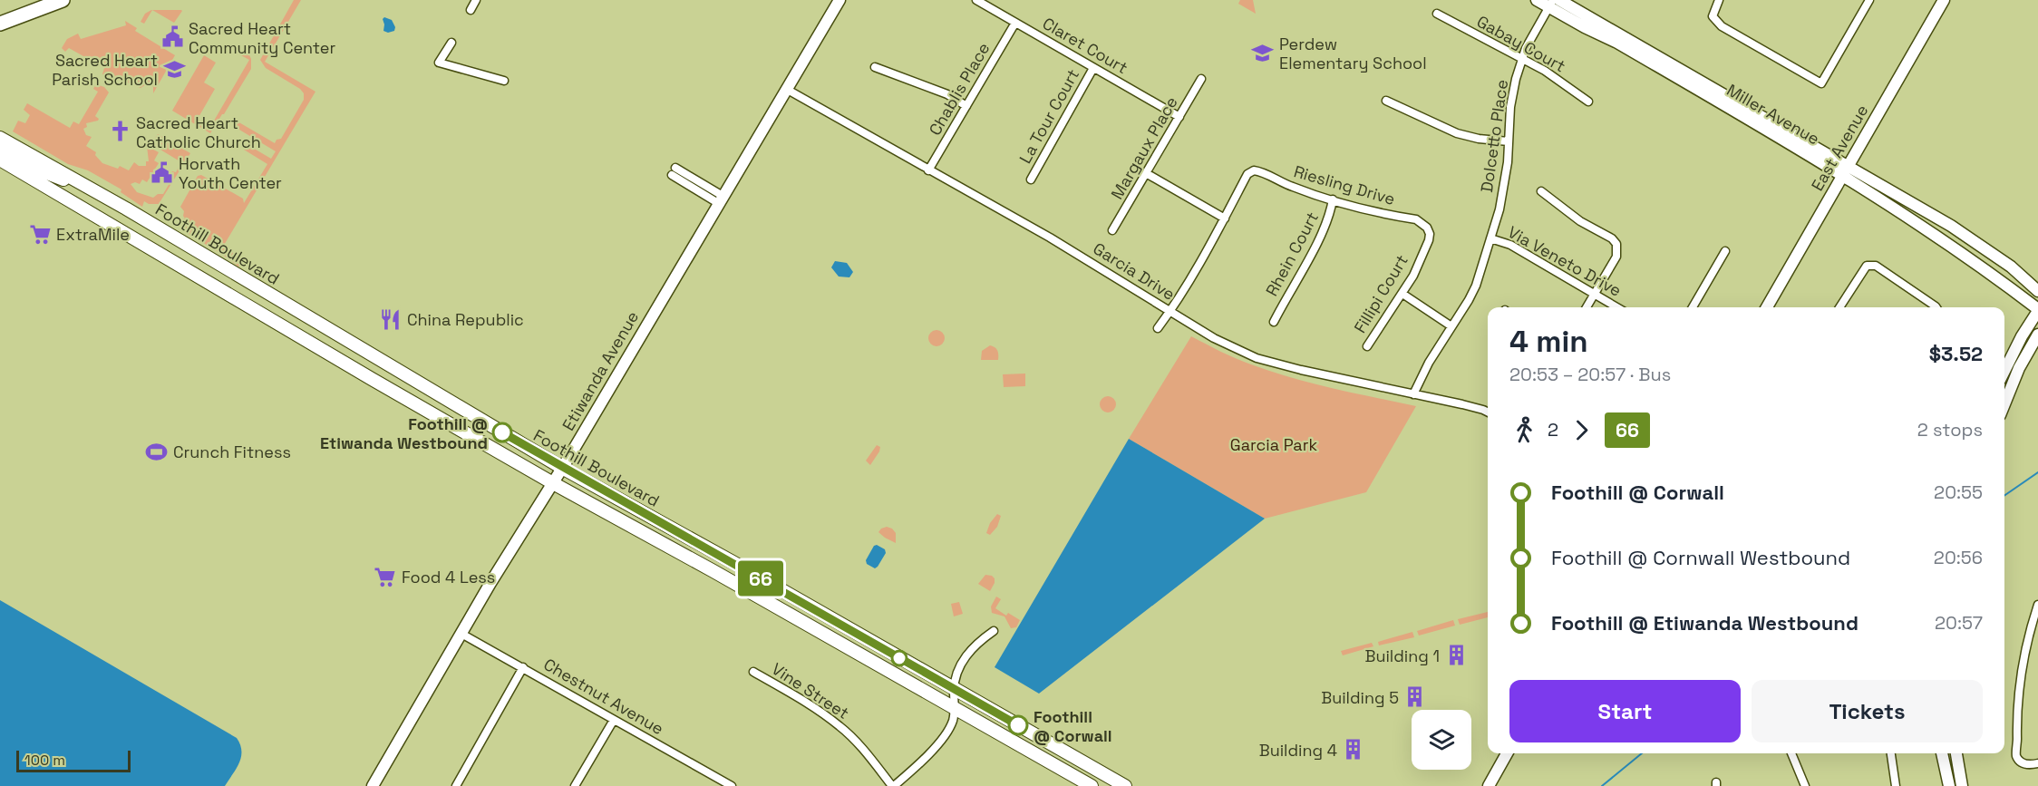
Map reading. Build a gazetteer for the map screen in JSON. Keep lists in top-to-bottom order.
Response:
{
  "streets": {
    "main road": [
      "Miller Avenue",
      "East Avenue",
      "Foothill Boulevard",
      "Etiwanda Avenue"
    ],
    "street": [
      "Gabay Court",
      "Claret Court",
      "Chablis Place",
      "La Tour Court",
      "Dolcetto Place",
      "Margaux Place",
      "Riesling Drive",
      "Rhein Court",
      "Via Veneto Drive",
      "Garcia Drive",
      "Fillipi Court",
      "Vine Street",
      "Chestnut Avenue"
    ]
  },
  "crossings": [
    ["Gabay Court", "Dolcetto Place"],
    ["Claret Court", "Chablis Place"],
    ["Claret Court", "La Tour Court"],
    ["Claret Court", "Margaux Place"],
    ["Chablis Place", "Garcia Drive"],
    ["Miller Avenue", "Dolcetto Place"],
    ["Miller Avenue", "East Avenue"],
    ["Dolcetto Place", "Via Veneto Drive"],
    ["Dolcetto Place", "Garcia Drive"],
    ["Riesling Drive", "Rhein Court"],
    ["Riesling Drive", "Fillipi Court"],
    ["Foothill Boulevard", "Etiwanda Avenue"],
    ["Garcia Drive", "Etiwanda Avenue"],
    ["Etiwanda Avenue", "Chestnut Avenue"]
  ],
  "parks": ["Garcia Park"],
  "places": {
    "public building": ["Sacred Heart Community Center", "Horvath Youth Center"],
    "school or university": ["Perdew Elementary School", "Sacred Heart Parish School"],
    "church": ["Sacred Heart Catholic Church"],
    "supermarket": ["ExtraMile", "Food 4 Less"],
    "restaurant": ["China Republic"],
    "other": ["Foothill @ Etiwanda Westbound", "Foothill @ Corwall"],
    "sports": ["Crunch Fitness"],
    "building": ["Building 1", "Building 5", "Building 4"]
  },
  "lines": ["bus line 66"],
  "scale_bar": "100 m",
  "page": {
    "on_map": "66",
    "heading": ["4 min", "20:53 – 20:57 · Bus", "$3.52"],
    "legs": ["2", "66", "2 stops"],
    "list": [
      {
        "name": "Foothill @ Corwall",
        "value": "20:55"
      },
      {
        "name": "Foothill @ Cornwall Westbound",
        "value": "20:56"
      },
      {
        "name": "Foothill @ Etiwanda Westbound",
        "value": "20:57"
      }
    ],
    "buttons": ["Start", "Tickets"],
    "scale": "100 m"
  }
}
